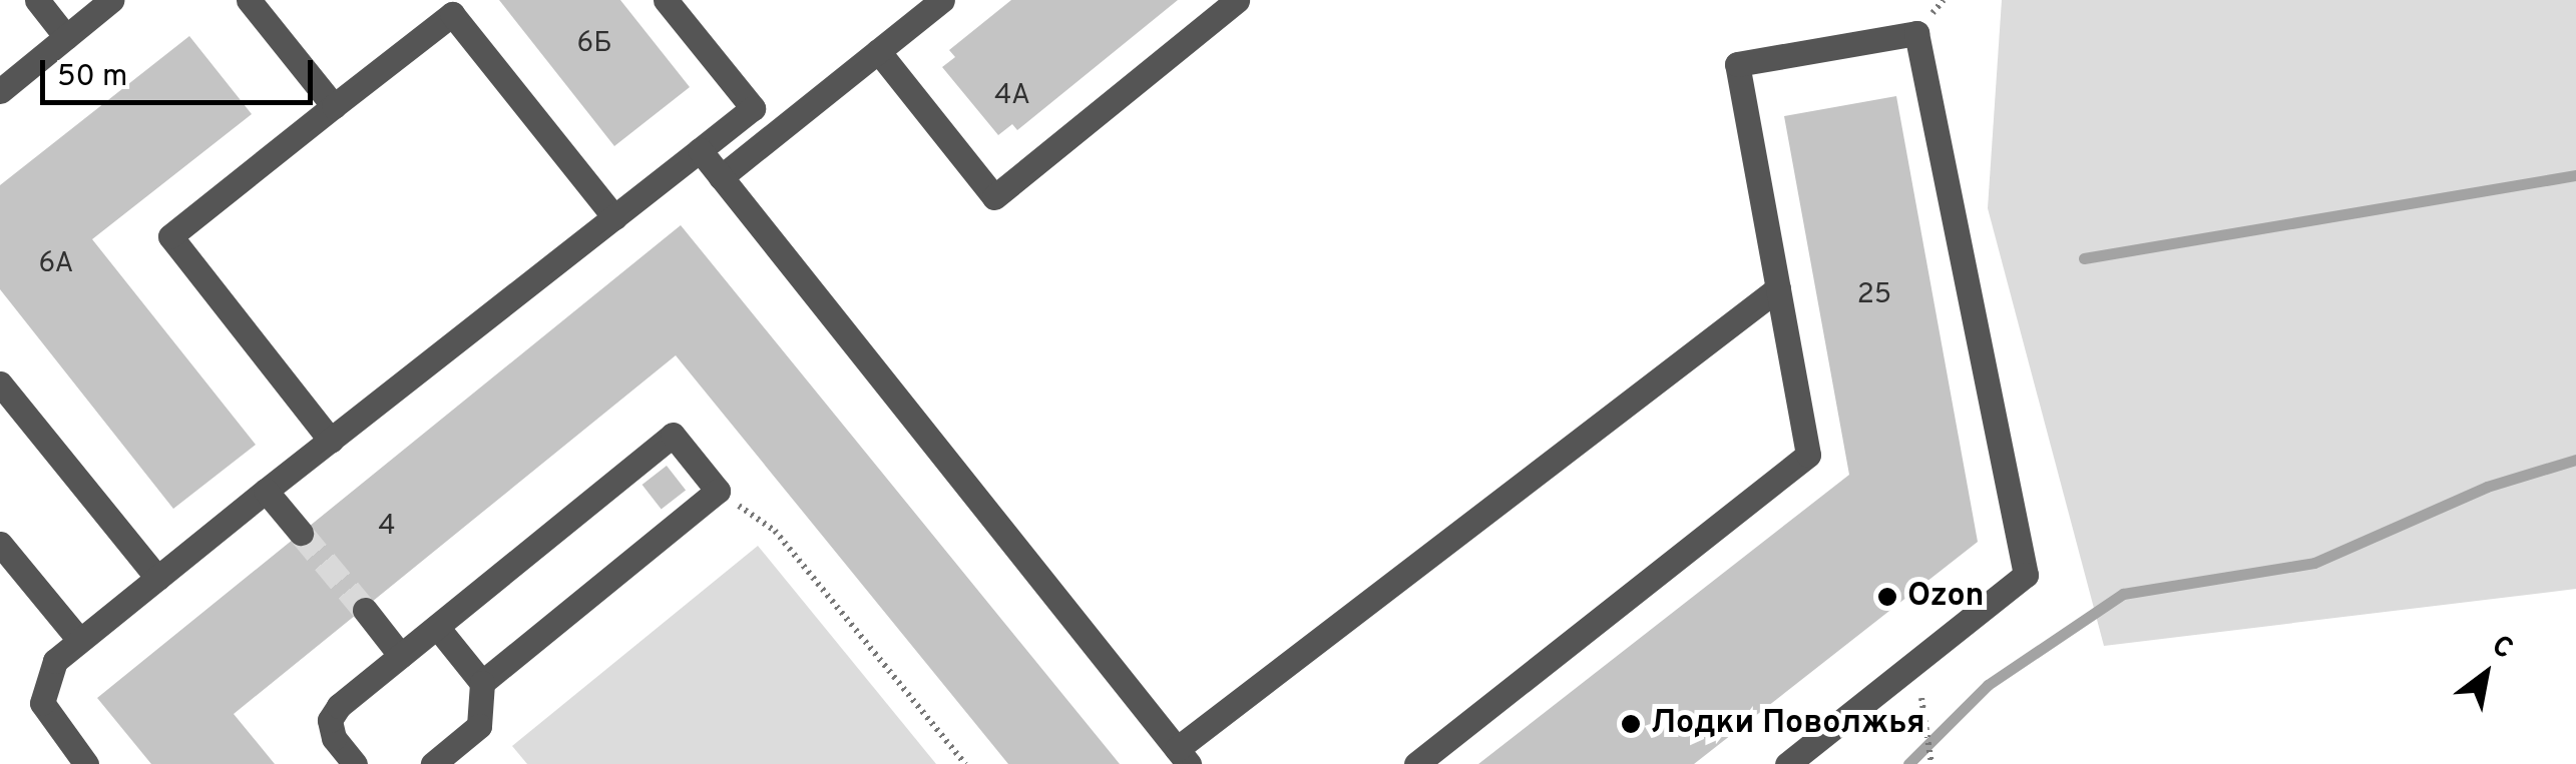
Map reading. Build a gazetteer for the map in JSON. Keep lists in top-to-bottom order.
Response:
{
  "places": ["Ozon", "Лодки Поволжья"],
  "house_numbers": [
    "6Б",
    "4А",
    "6А",
    "25",
    "4"
  ],
  "scale_bar": "50 m",
  "north": "top right"
}
